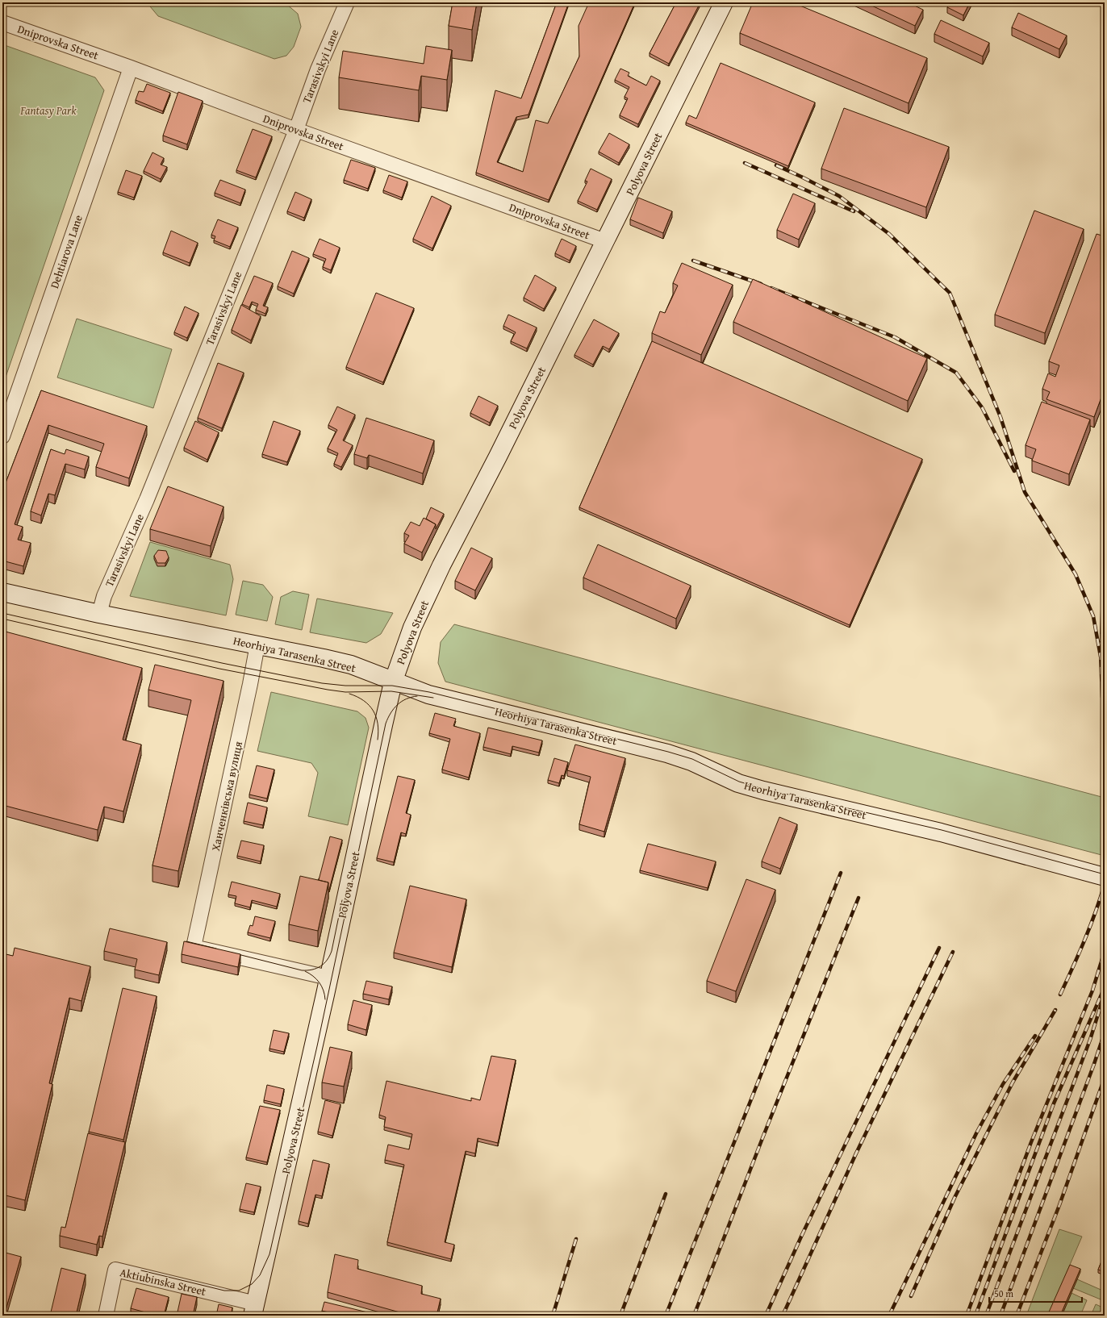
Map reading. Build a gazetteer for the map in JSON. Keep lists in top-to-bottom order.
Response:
{
  "streets": {
    "main road": ["Polyova Street", "Heorhiya Tarasenka Street"],
    "street": [
      "Dniprovska Street",
      "Tarasivskyi Lane",
      "Dehtiarova Lane",
      "Ханченківська вулиця",
      "Aktiubinska Street"
    ]
  },
  "crossings": [
    ["Dniprovska Street", "Tarasivskyi Lane"],
    ["Dniprovska Street", "Polyova Street"],
    ["Dniprovska Street", "Dehtiarova Lane"],
    ["Tarasivskyi Lane", "Heorhiya Tarasenka Street"],
    ["Polyova Street", "Heorhiya Tarasenka Street"],
    ["Polyova Street", "Ханченківська вулиця"],
    ["Polyova Street", "Aktiubinska Street"],
    ["Heorhiya Tarasenka Street", "Ханченківська вулиця"]
  ],
  "parks": ["Fantasy Park"],
  "scale_bar": "50 m"
}
